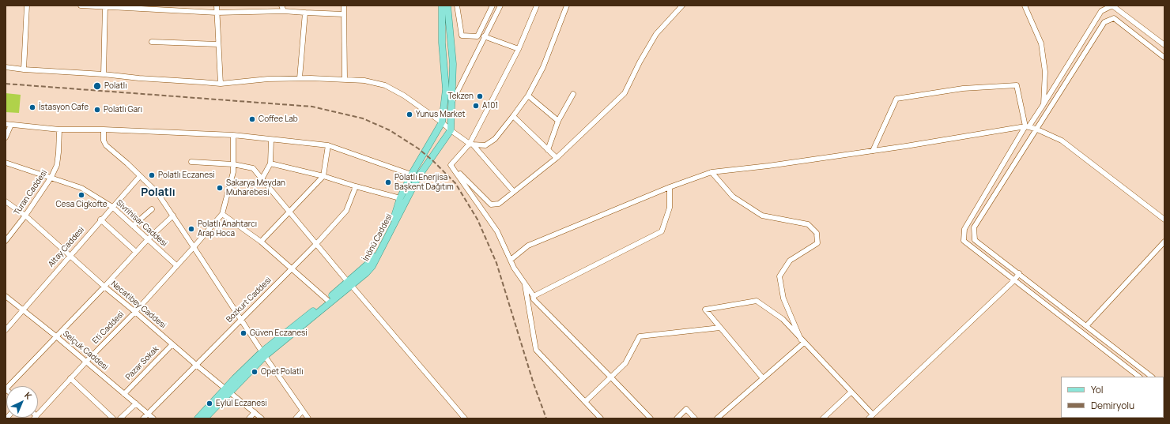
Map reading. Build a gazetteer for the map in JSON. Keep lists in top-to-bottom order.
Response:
{
  "streets": {
    "main road": ["İnönü Caddesi"],
    "street": [
      "Turan Caddesi",
      "Sivrihisar Caddesi",
      "Altay Caddesi",
      "Bozkurt Caddesi",
      "Necatibey Caddesi",
      "Eti Caddesi",
      "Selçuk Caddesi",
      "Pazar Sokak"
    ]
  },
  "crossings": [
    ["Turan Caddesi", "Sivrihisar Caddesi"],
    ["Turan Caddesi", "Necatibey Caddesi"],
    ["Sivrihisar Caddesi", "Altay Caddesi"],
    ["Sivrihisar Caddesi", "Eti Caddesi"],
    ["İnönü Caddesi", "Necatibey Caddesi"],
    ["Altay Caddesi", "Necatibey Caddesi"],
    ["Altay Caddesi", "Selçuk Caddesi"],
    ["Bozkurt Caddesi", "Necatibey Caddesi"],
    ["Bozkurt Caddesi", "Selçuk Caddesi"],
    ["Necatibey Caddesi", "Eti Caddesi"],
    ["Necatibey Caddesi", "Pazar Sokak"],
    ["Eti Caddesi", "Selçuk Caddesi"],
    ["Selçuk Caddesi", "Pazar Sokak"]
  ],
  "districts": ["Polatlı"],
  "places": [
    "Polatlı",
    "Tekzen",
    "A101",
    "İstasyon Cafe",
    "Polatlı Garı",
    "Yunus Market",
    "Coffee Lab",
    "Polatlı Eczanesi",
    "Polatlı Enerjisa Başkent Dağıtım",
    "Sakarya Meydan Muharebesi",
    "Cesa Cigkofte",
    "Polatlı Anahtarcı Arap Hoca",
    "Güven Eczanesi",
    "Opet Polatlı",
    "Eylül Eczanesi"
  ],
  "legend": ["Yol", "Demiryolu"],
  "north": "top right"
}
